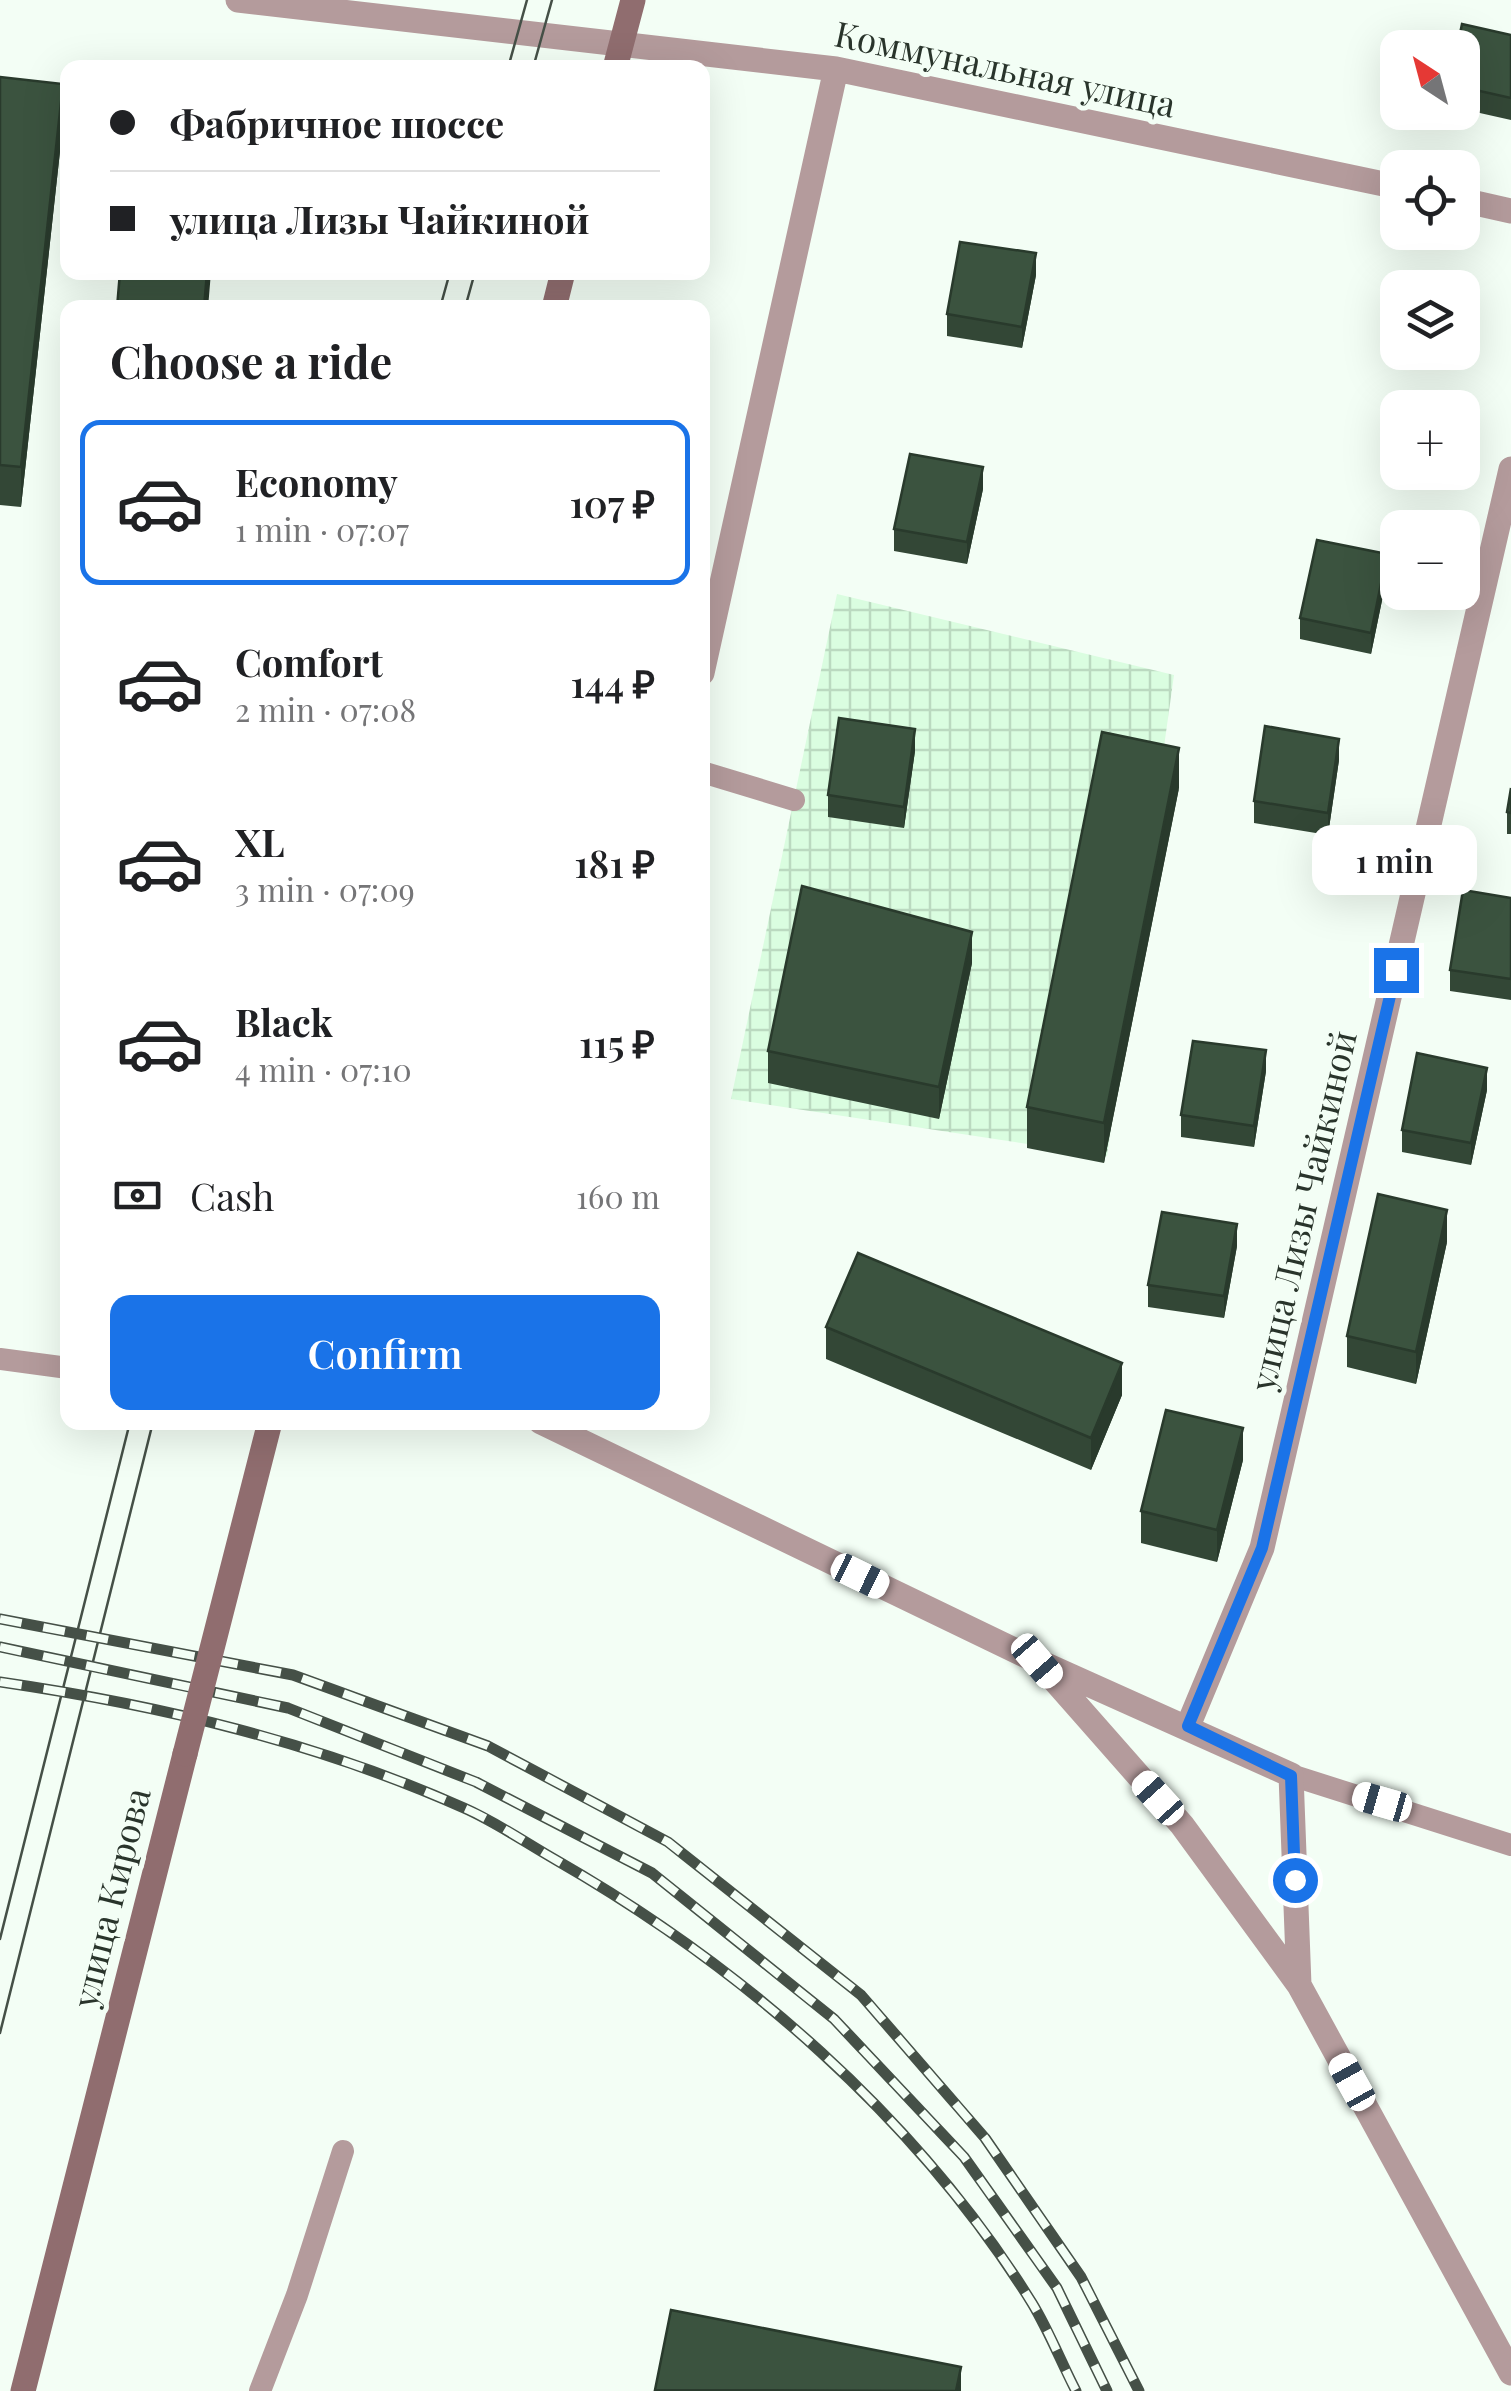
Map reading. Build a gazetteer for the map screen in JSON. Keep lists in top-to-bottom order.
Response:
{
  "streets": {
    "main road": ["улица Кирова"],
    "street": ["Коммунальная улица", "улица Лизы Чайкиной"]
  },
  "north": "top left",
  "page": {
    "map_buttons": ["+", "−"],
    "banner": ["Фабричное шоссе", "улица Лизы Чайкиной"],
    "heading": "Choose a ride",
    "list": [
      {
        "name": "Economy",
        "note": "1 min · 07:07",
        "value": "107 ₽"
      },
      {
        "name": "Comfort",
        "note": "2 min · 07:08",
        "value": "144 ₽"
      },
      {
        "name": "XL",
        "note": "3 min · 07:09",
        "value": "181 ₽"
      },
      {
        "name": "Black",
        "note": "4 min · 07:10",
        "value": "115 ₽"
      }
    ],
    "bubble": "1 min",
    "pay": ["Cash", "160 m"],
    "buttons": "Confirm"
  }
}
